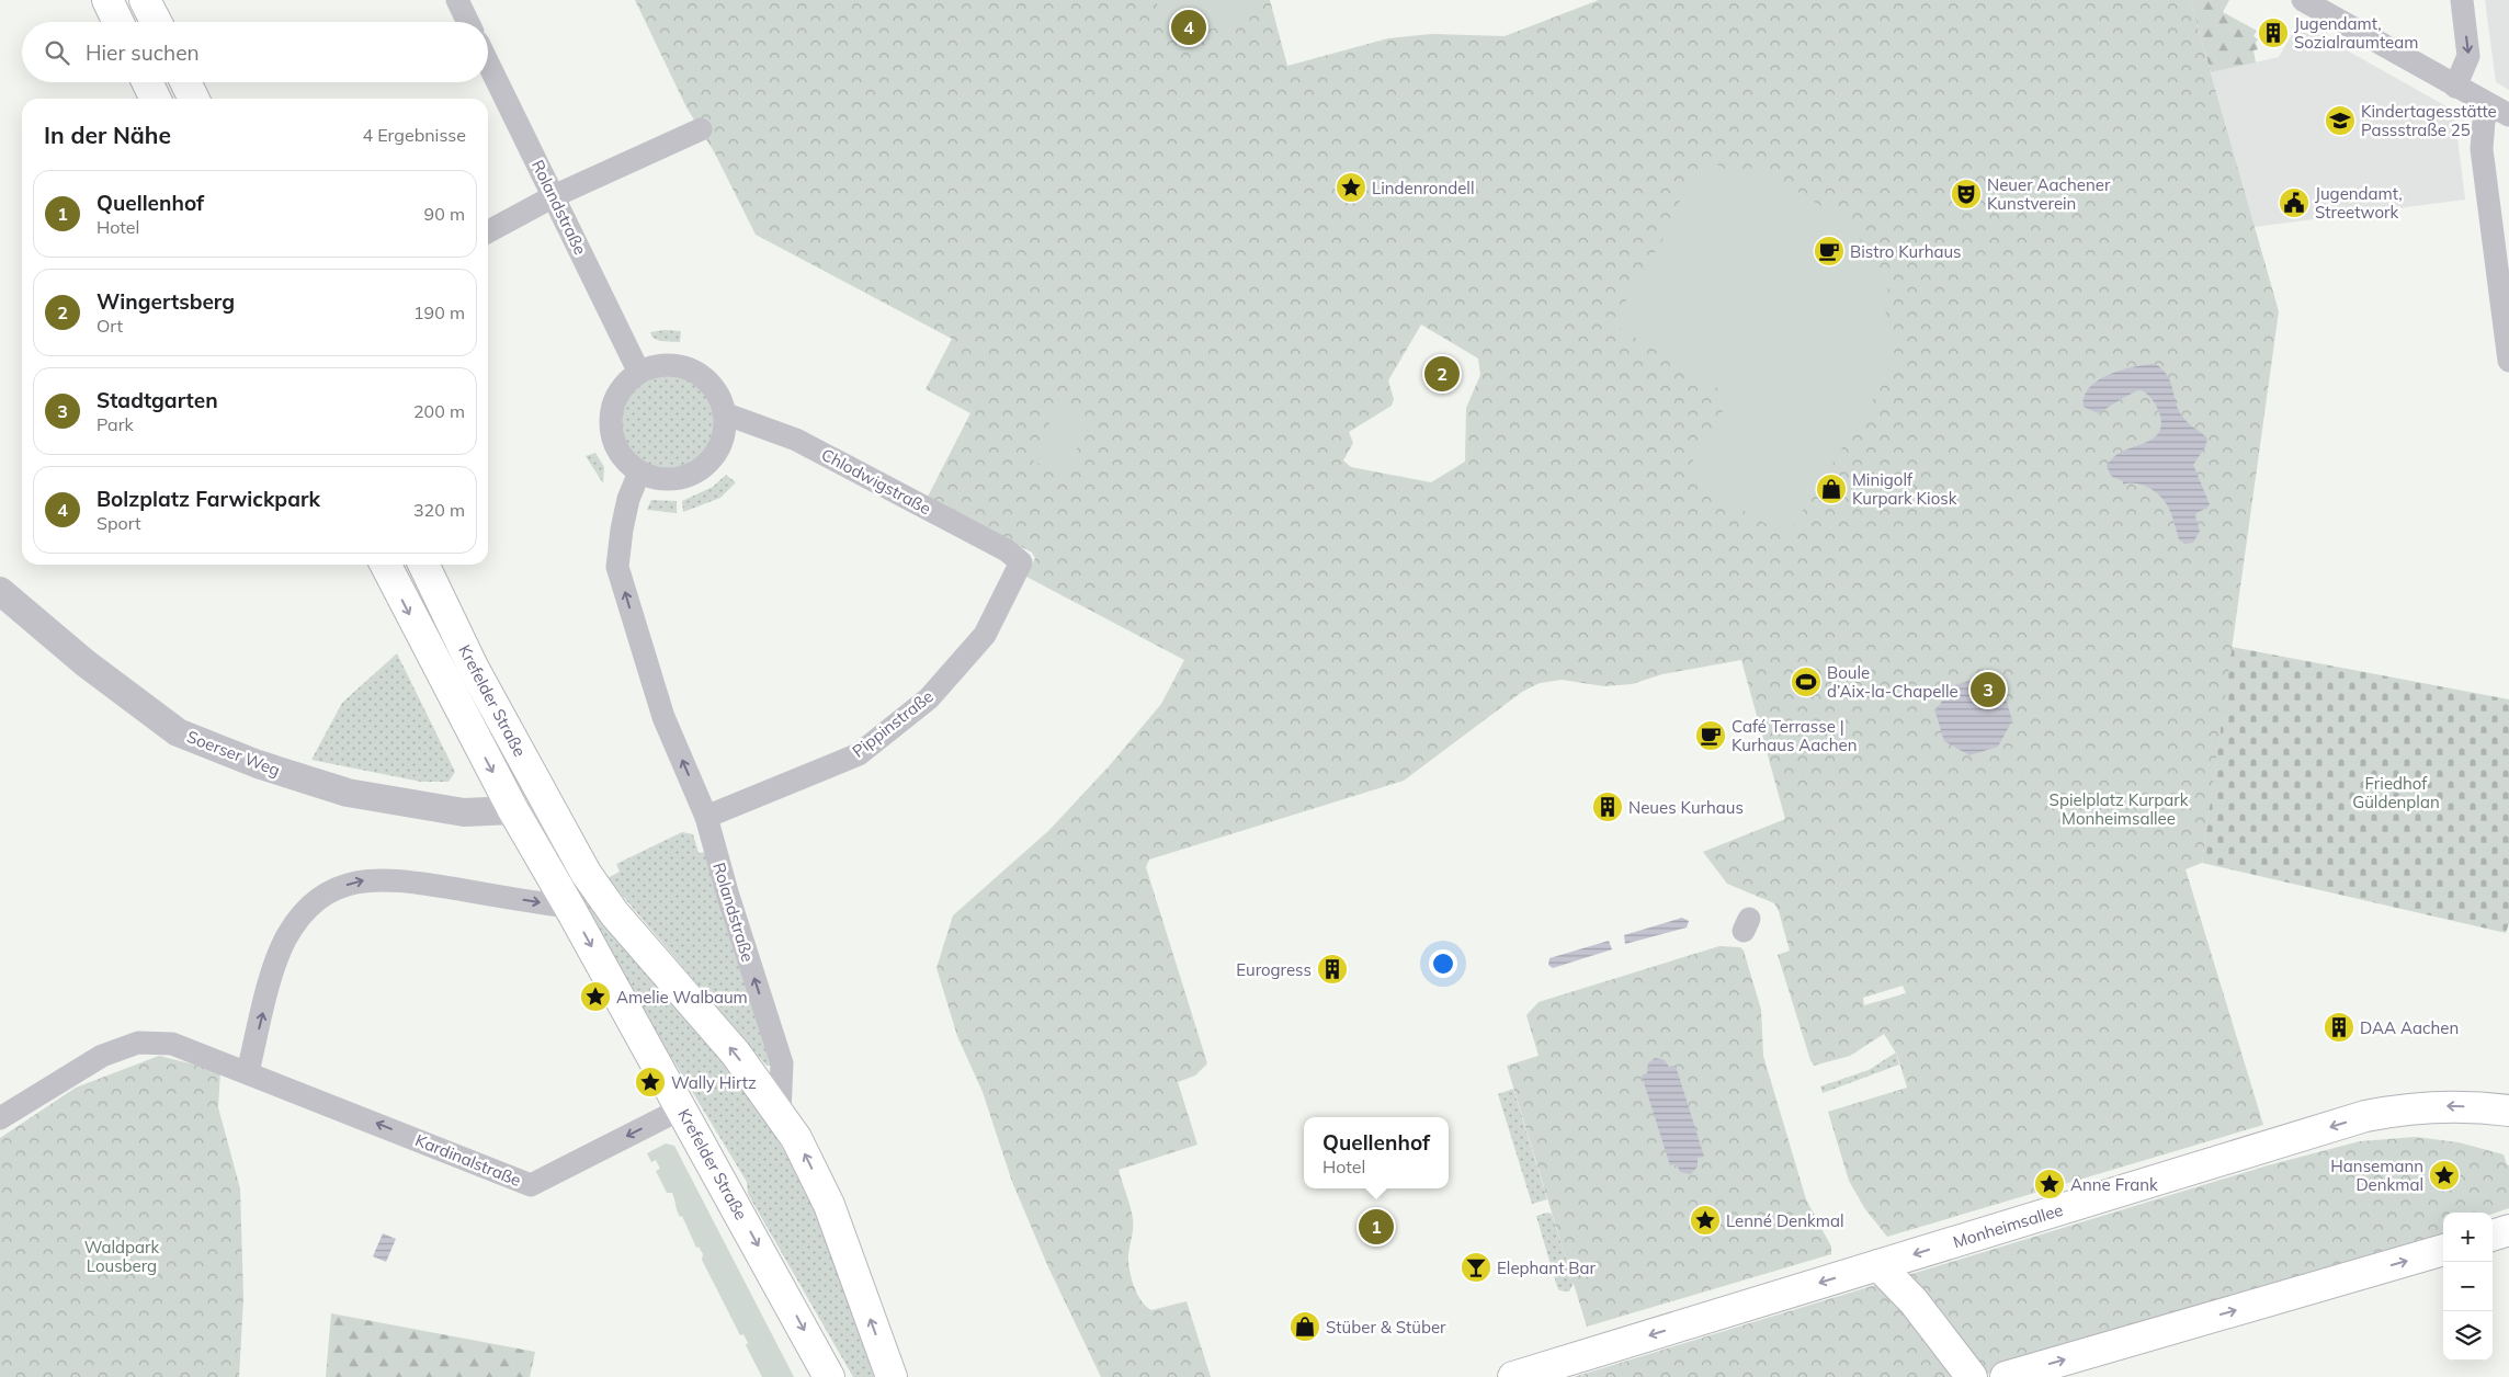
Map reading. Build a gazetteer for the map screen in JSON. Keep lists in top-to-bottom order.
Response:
{
  "streets": {
    "main road": ["Krefelder Straße", "Monheimsallee"],
    "street": [
      "Rolandstraße",
      "Chlodwigstraße",
      "Pippinstraße",
      "Soerser Weg",
      "Kardinalstraße"
    ]
  },
  "crossings": [
    ["Rolandstraße", "Chlodwigstraße"],
    ["Rolandstraße", "Krefelder Straße"],
    ["Rolandstraße", "Pippinstraße"],
    ["Chlodwigstraße", "Pippinstraße"],
    ["Krefelder Straße", "Soerser Weg"],
    ["Krefelder Straße", "Kardinalstraße"]
  ],
  "one_way": ["Rolandstraße", "Kardinalstraße"],
  "parks": ["Friedhof Güldenplan", "Spielplatz Kurpark Monheimsallee", "Waldpark Lousberg"],
  "places": {
    "building": [
      "Jugendamt, Sozialraumteam",
      "Neues Kurhaus",
      "Eurogress",
      "DAA Aachen"
    ],
    "school or university": ["Kindertagesstätte Passstraße 25"],
    "place": [
      "Lindenrondell",
      "Amelie Walbaum",
      "Wally Hirtz",
      "Hansemann Denkmal",
      "Anne Frank",
      "Lenné Denkmal"
    ],
    "theatre": ["Neuer Aachener Kunstverein"],
    "public building": ["Jugendamt, Streetwork"],
    "cafe": ["Bistro Kurhaus", "Café Terrasse | Kurhaus Aachen"],
    "shop": ["Minigolf Kurpark Kiosk", "Stüber & Stüber"],
    "sports": ["Boule d’Aix-la-Chapelle"],
    "bar": ["Elephant Bar"]
  },
  "page": {
    "pins": [
      "4",
      "2",
      "3",
      "1"
    ],
    "search": "Hier suchen",
    "heading": ["In der Nähe", "4 Ergebnisse"],
    "list": [
      {
        "mark": "1",
        "name": "Quellenhof",
        "note": "Hotel",
        "value": "90 m"
      },
      {
        "mark": "2",
        "name": "Wingertsberg",
        "note": "Ort",
        "value": "190 m"
      },
      {
        "mark": "3",
        "name": "Stadtgarten",
        "note": "Park",
        "value": "200 m"
      },
      {
        "mark": "4",
        "name": "Bolzplatz Farwickpark",
        "note": "Sport",
        "value": "320 m"
      }
    ],
    "popup": ["Quellenhof", "Hotel"],
    "map_buttons": ["+", "−"]
  }
}
